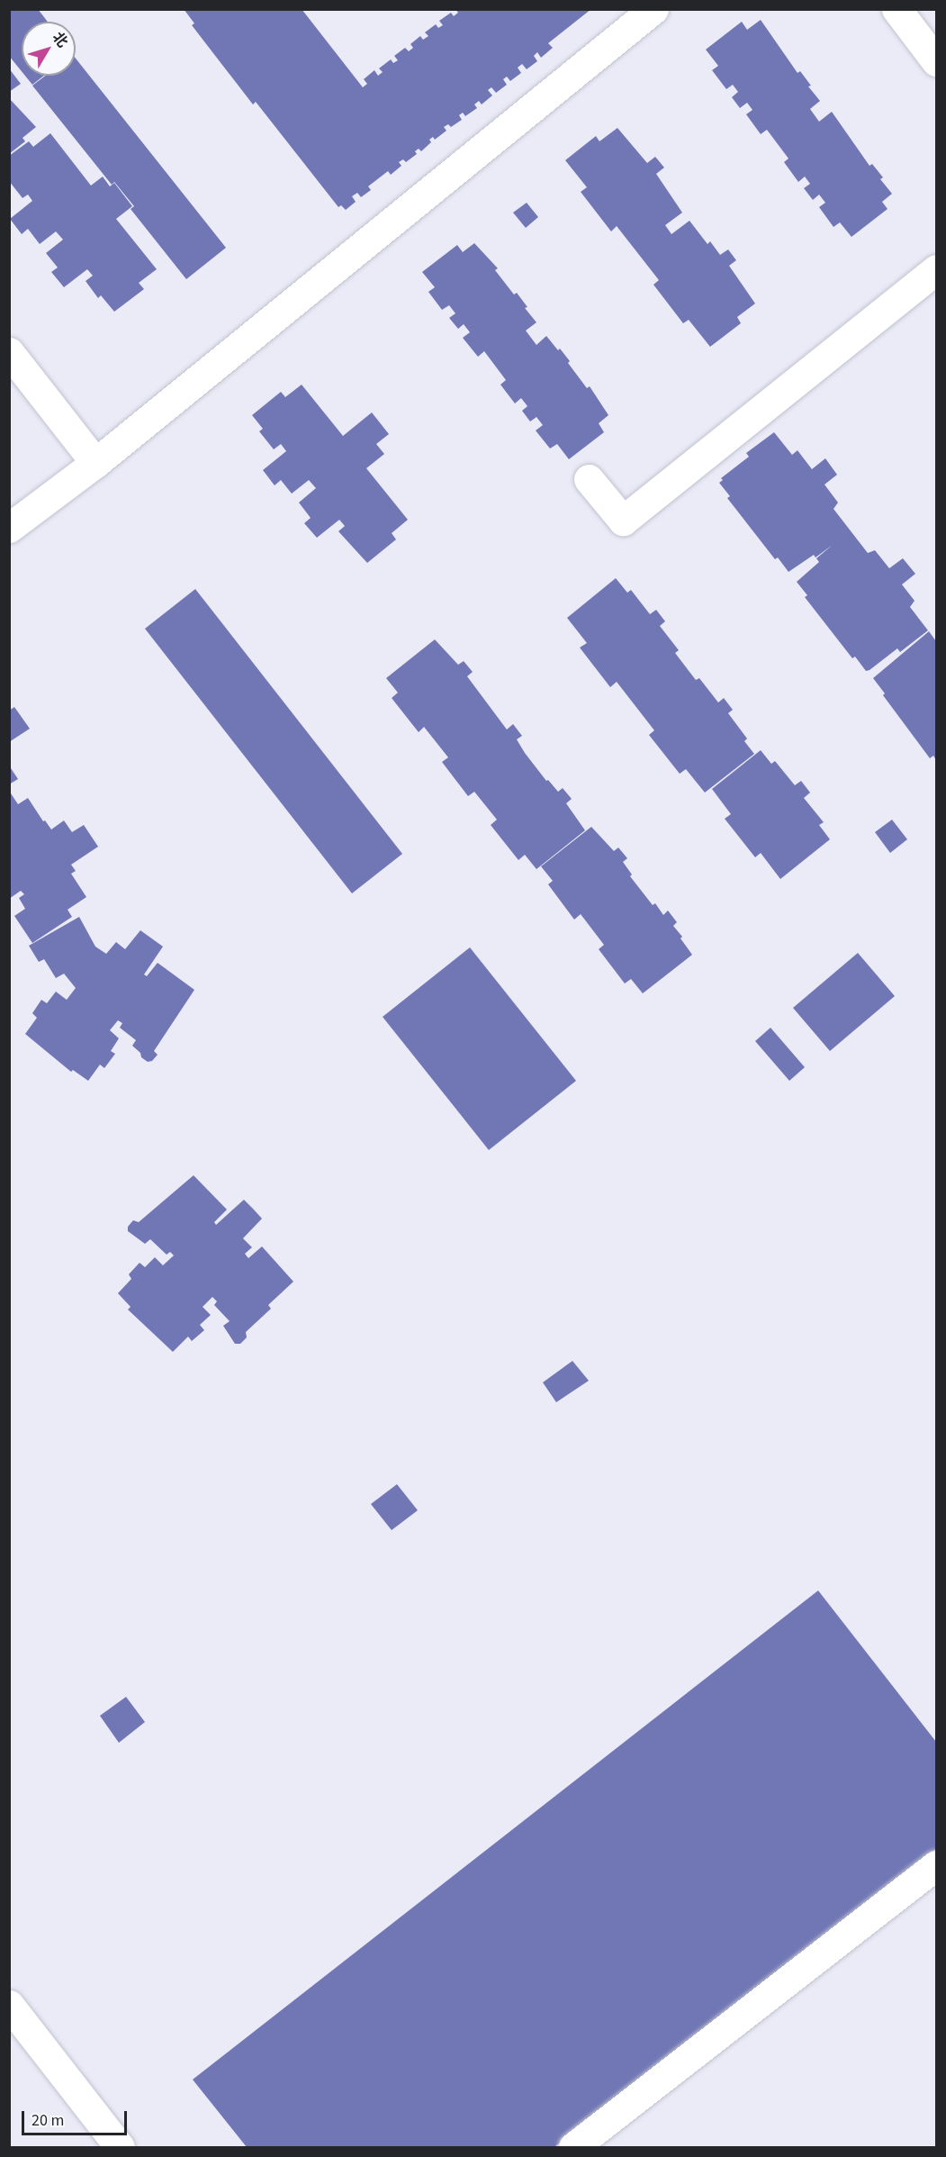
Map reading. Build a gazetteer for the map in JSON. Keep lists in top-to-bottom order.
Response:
{
  "scale_bar": "20 m",
  "north": "top right"
}
